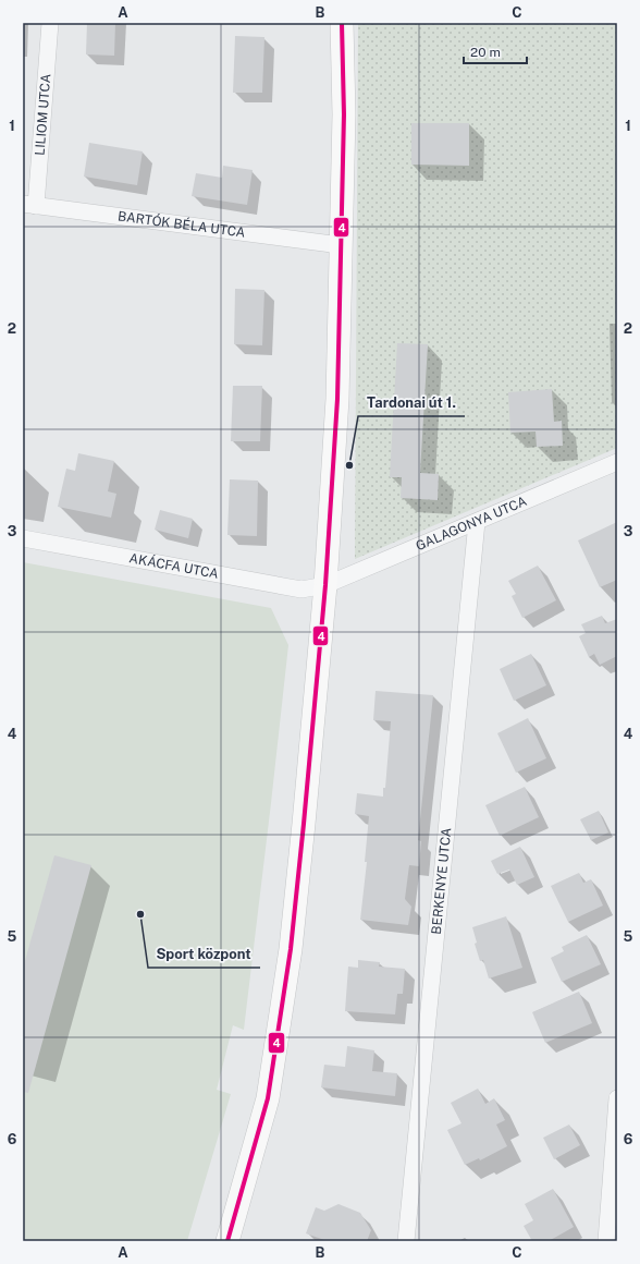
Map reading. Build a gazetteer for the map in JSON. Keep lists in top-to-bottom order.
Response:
{
  "streets": {
    "street": [
      "LILIOM UTCA",
      "BARTÓK BÉLA UTCA",
      "GALAGONYA UTCA",
      "AKÁCFA UTCA",
      "BERKENYE UTCA"
    ]
  },
  "crossings": [
    ["LILIOM UTCA", "BARTÓK BÉLA UTCA"],
    ["GALAGONYA UTCA", "AKÁCFA UTCA"],
    ["GALAGONYA UTCA", "BERKENYE UTCA"]
  ],
  "places": ["Tardonai út 1.", "Sport központ"],
  "lines": ["transit line 4"],
  "scale_bar": "20 m",
  "grid": {
    "columns": ["A", "B", "C"],
    "rows": [
      "1",
      "2",
      "3",
      "4",
      "5",
      "6"
    ]
  }
}
